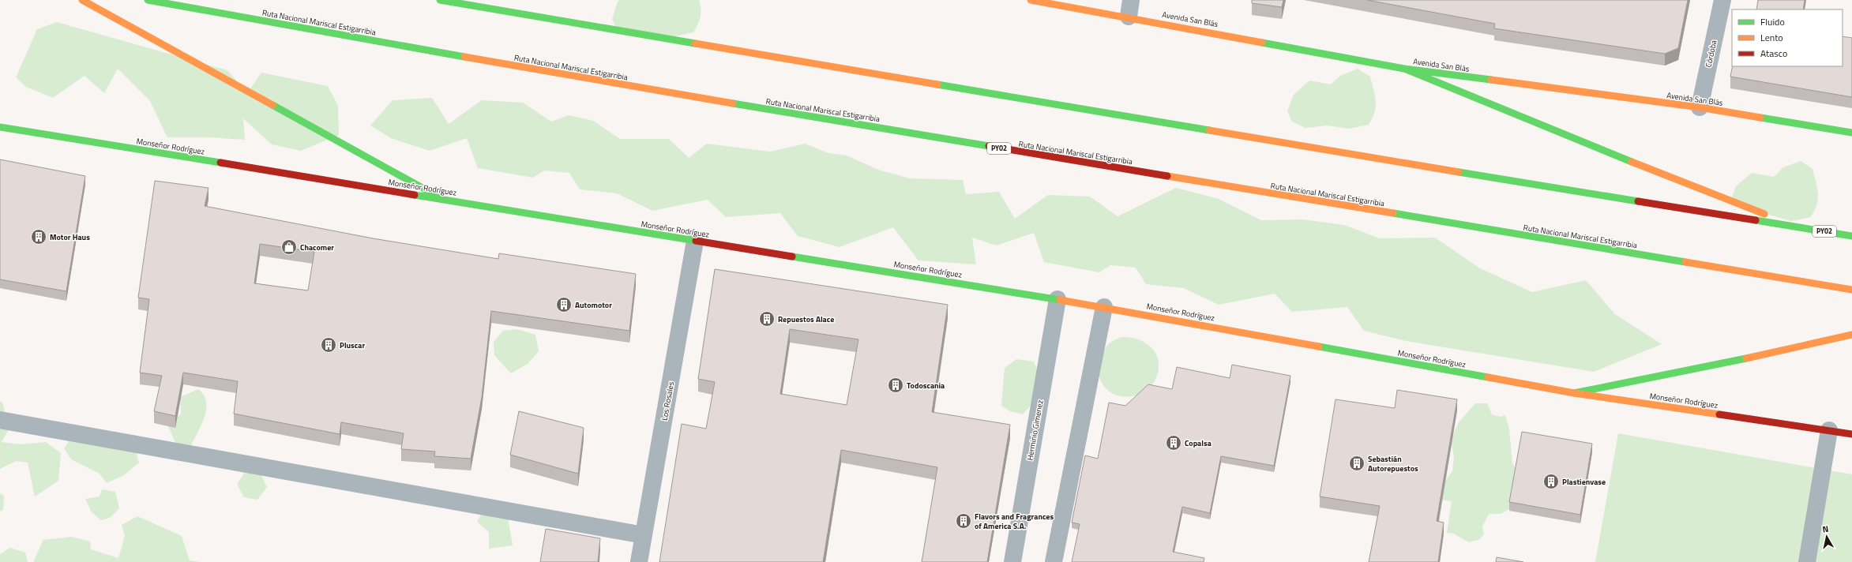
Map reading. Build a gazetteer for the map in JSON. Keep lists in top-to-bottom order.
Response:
{
  "streets": {
    "main road": [
      "Avenida San Blás",
      "Ruta Nacional Mariscal Estigarribia",
      "Monseñor Rodríguez",
      "PY02"
    ],
    "street": ["Córdoba", "Los Rosales", "Herminio Gimenez"]
  },
  "crossings": [
    ["Avenida San Blás", "Córdoba"],
    ["Monseñor Rodríguez", "Los Rosales"],
    ["Monseñor Rodríguez", "Herminio Gimenez"]
  ],
  "places": {
    "building": [
      "Motor Haus",
      "Automotor",
      "Repuestos Alace",
      "Pluscar",
      "Todoscania",
      "Copalsa",
      "Sebastián Autorepuestos",
      "Plastienvase",
      "Flavors and Fragrances of America S.A."
    ],
    "shop": ["Chacomer"]
  },
  "legend": ["Fluido", "Lento", "Atasco"],
  "north": "top"
}
